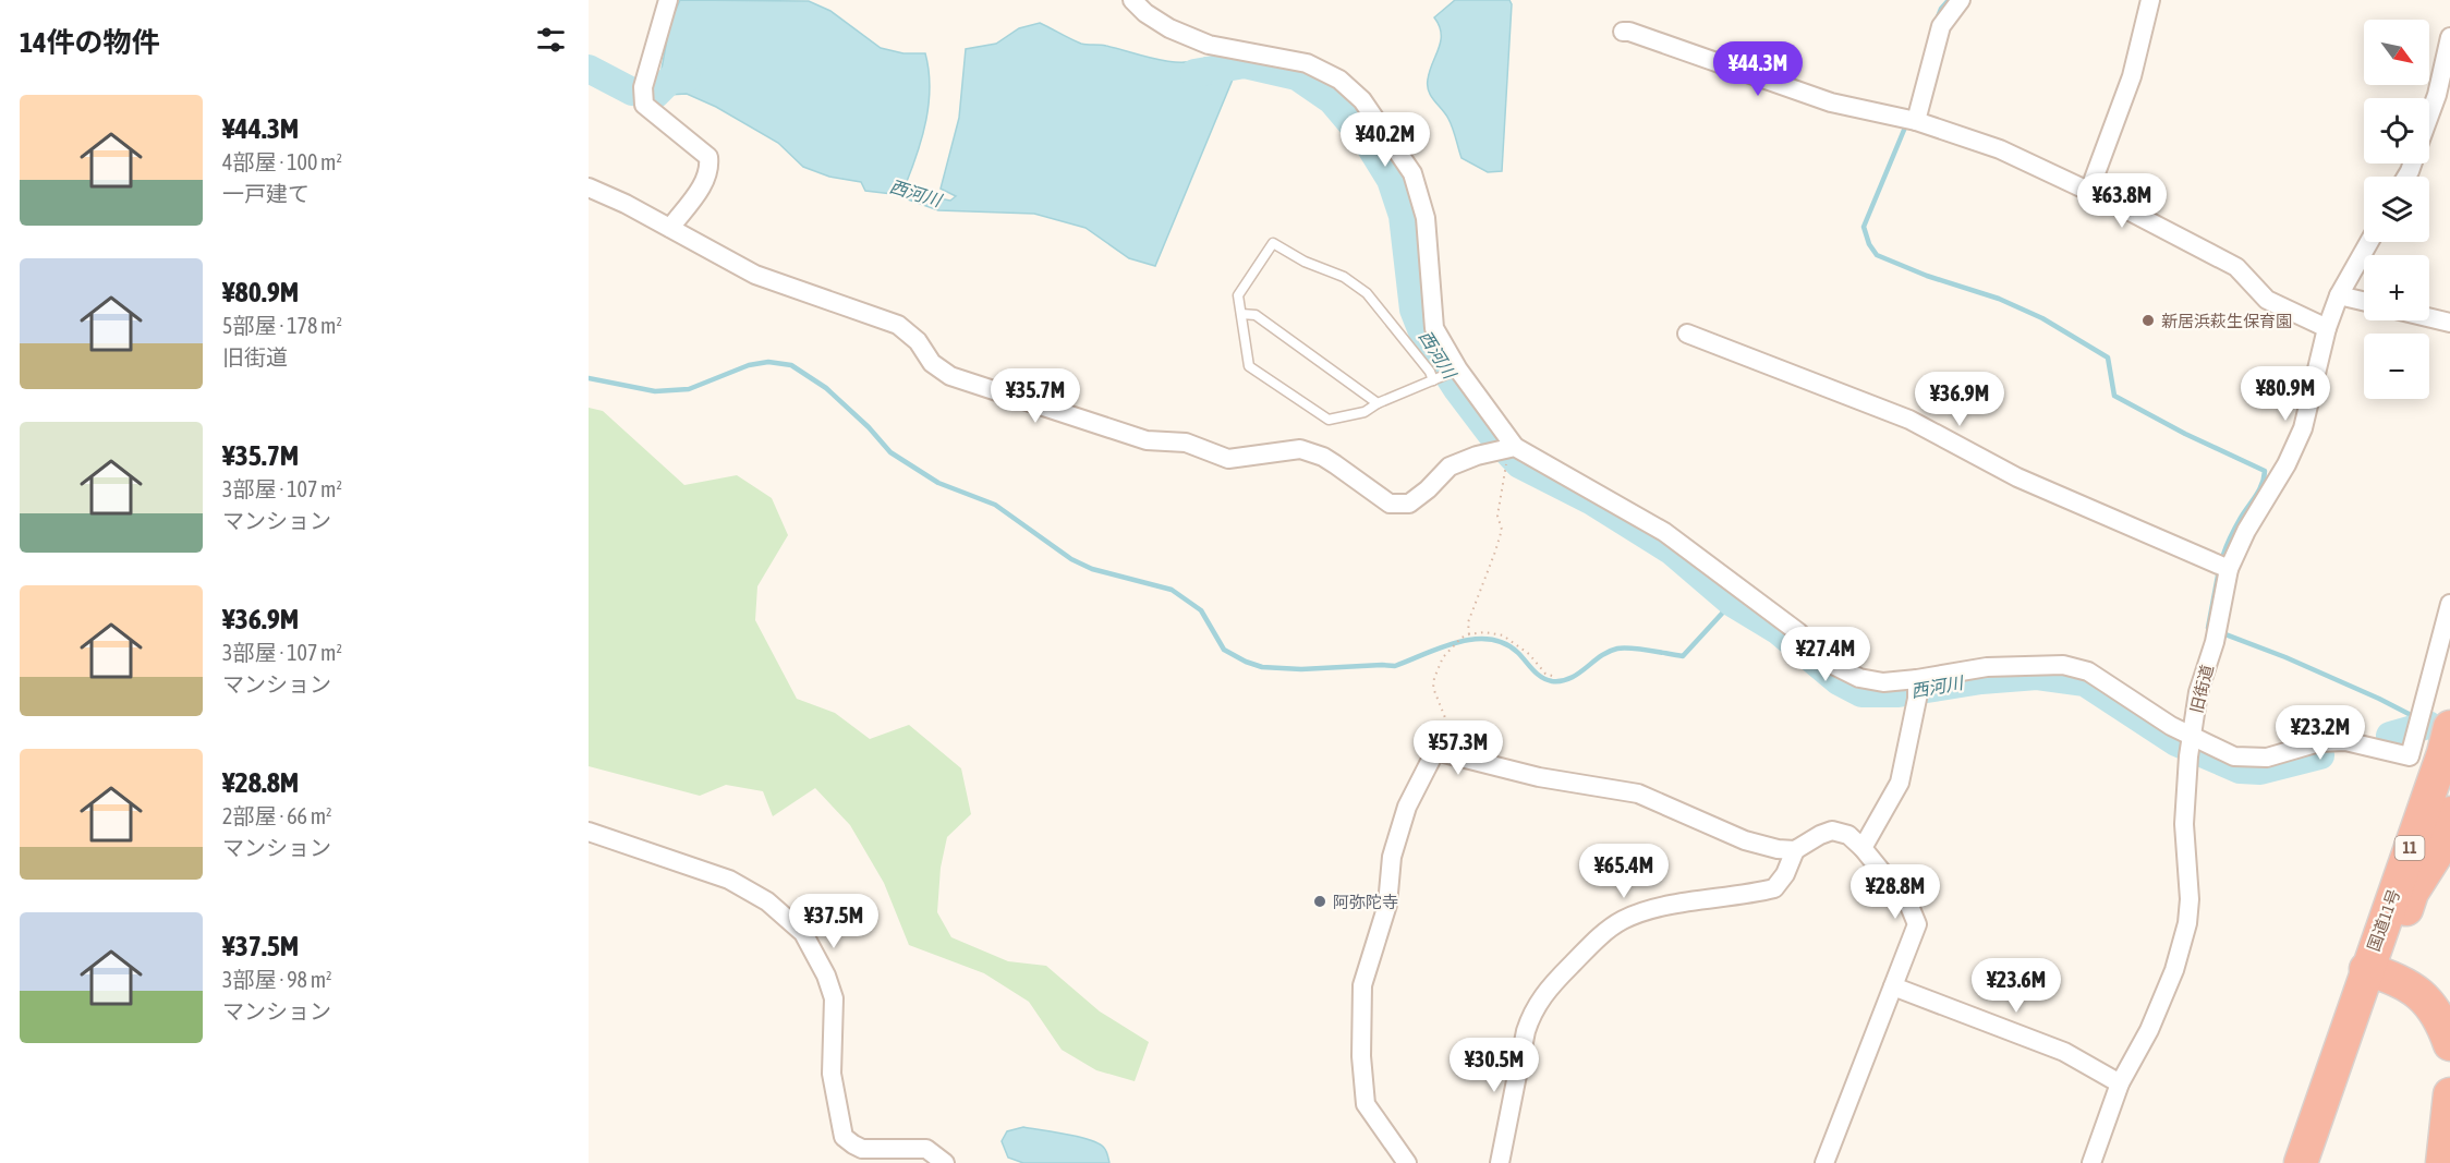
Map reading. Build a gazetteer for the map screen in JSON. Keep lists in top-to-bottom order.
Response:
{
  "streets": {
    "highway": ["11", "国道11号"],
    "street": ["旧街道"]
  },
  "water": ["西河川"],
  "places": ["新居浜萩生保育園", "阿弥陀寺"],
  "north": "bottom right",
  "page": {
    "heading": "14件の物件",
    "map_buttons": ["+", "−"],
    "price": [
      "¥44.3M",
      "¥40.2M",
      "¥63.8M",
      "¥80.9M",
      "¥35.7M",
      "¥36.9M",
      "¥27.4M",
      "¥23.2M",
      "¥57.3M",
      "¥65.4M",
      "¥28.8M",
      "¥37.5M",
      "¥23.6M",
      "¥30.5M"
    ],
    "list": [
      {
        "name": "¥44.3M",
        "note": "4部屋 · 100 m² · 一戸建て"
      },
      {
        "name": "¥80.9M",
        "note": "5部屋 · 178 m² · 旧街道"
      },
      {
        "name": "¥35.7M",
        "note": "3部屋 · 107 m² · マンション"
      },
      {
        "name": "¥36.9M",
        "note": "3部屋 · 107 m² · マンション"
      },
      {
        "name": "¥28.8M",
        "note": "2部屋 · 66 m² · マンション"
      },
      {
        "name": "¥37.5M",
        "note": "3部屋 · 98 m² · マンション"
      }
    ]
  }
}
